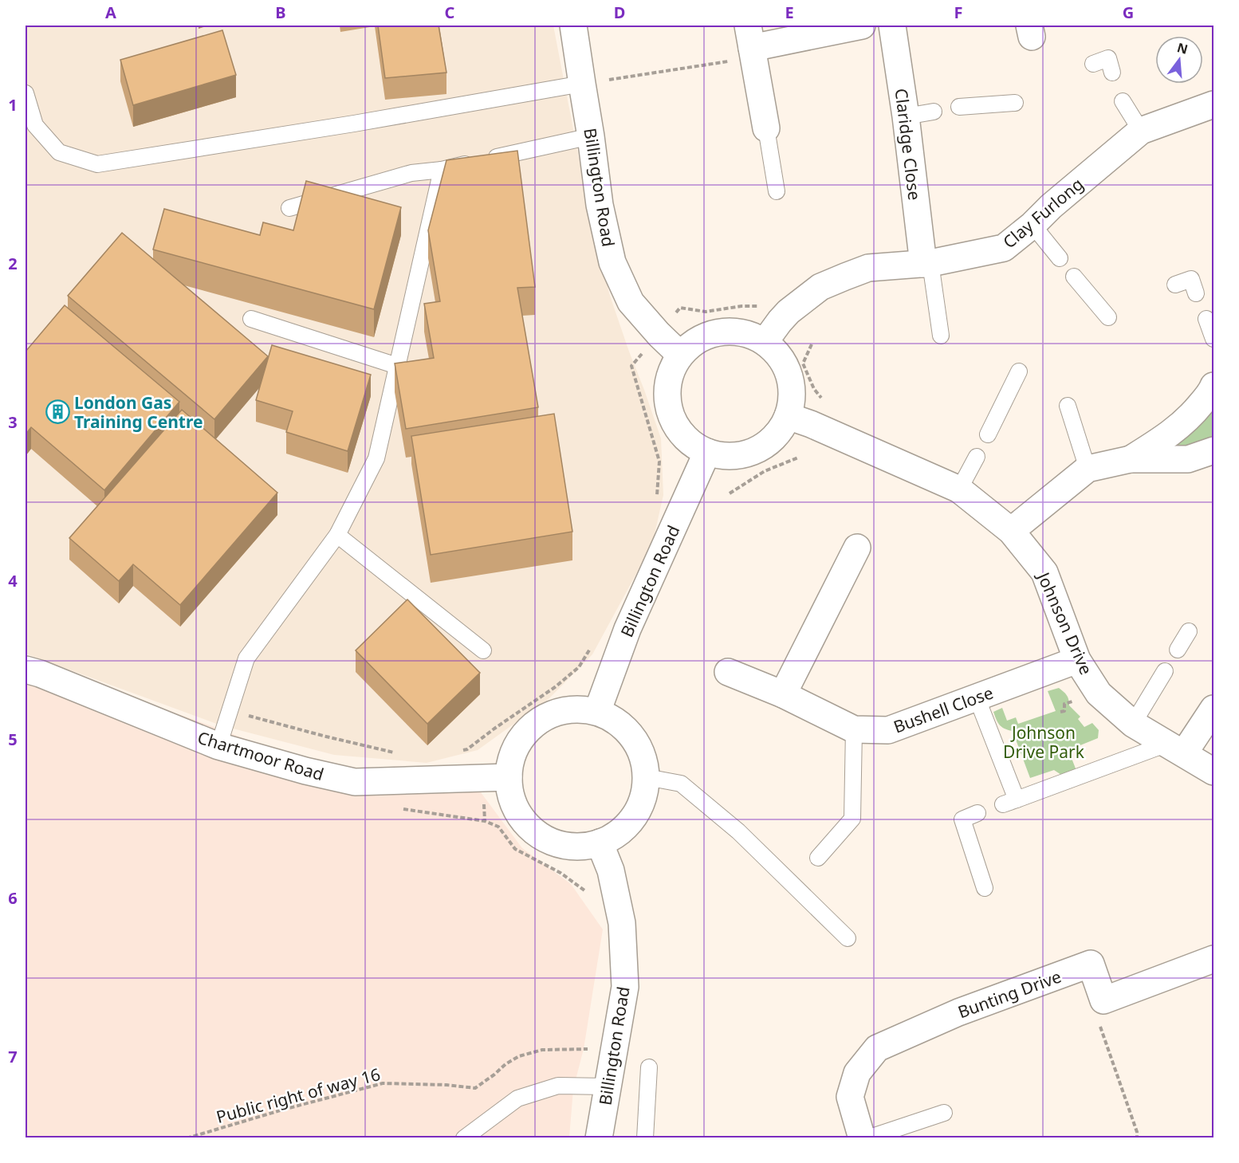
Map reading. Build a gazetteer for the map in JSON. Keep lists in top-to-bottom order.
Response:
{
  "streets": {
    "street": [
      "Claridge Close",
      "Billington Road",
      "Clay Furlong",
      "Johnson Drive",
      "Bushell Close",
      "Chartmoor Road",
      "Bunting Drive"
    ],
    "path": ["Public right of way 16"]
  },
  "crossings": [
    ["Claridge Close", "Clay Furlong"],
    ["Billington Road", "Clay Furlong"],
    ["Billington Road", "Johnson Drive"],
    ["Billington Road", "Chartmoor Road"],
    ["Clay Furlong", "Johnson Drive"],
    ["Johnson Drive", "Bushell Close"]
  ],
  "parks": ["Johnson Drive Park"],
  "places": {
    "building": ["London Gas Training Centre"]
  },
  "north": "top",
  "grid": {
    "columns": [
      "A",
      "B",
      "C",
      "D",
      "E",
      "F",
      "G"
    ],
    "rows": [
      "1",
      "2",
      "3",
      "4",
      "5",
      "6",
      "7"
    ]
  }
}
